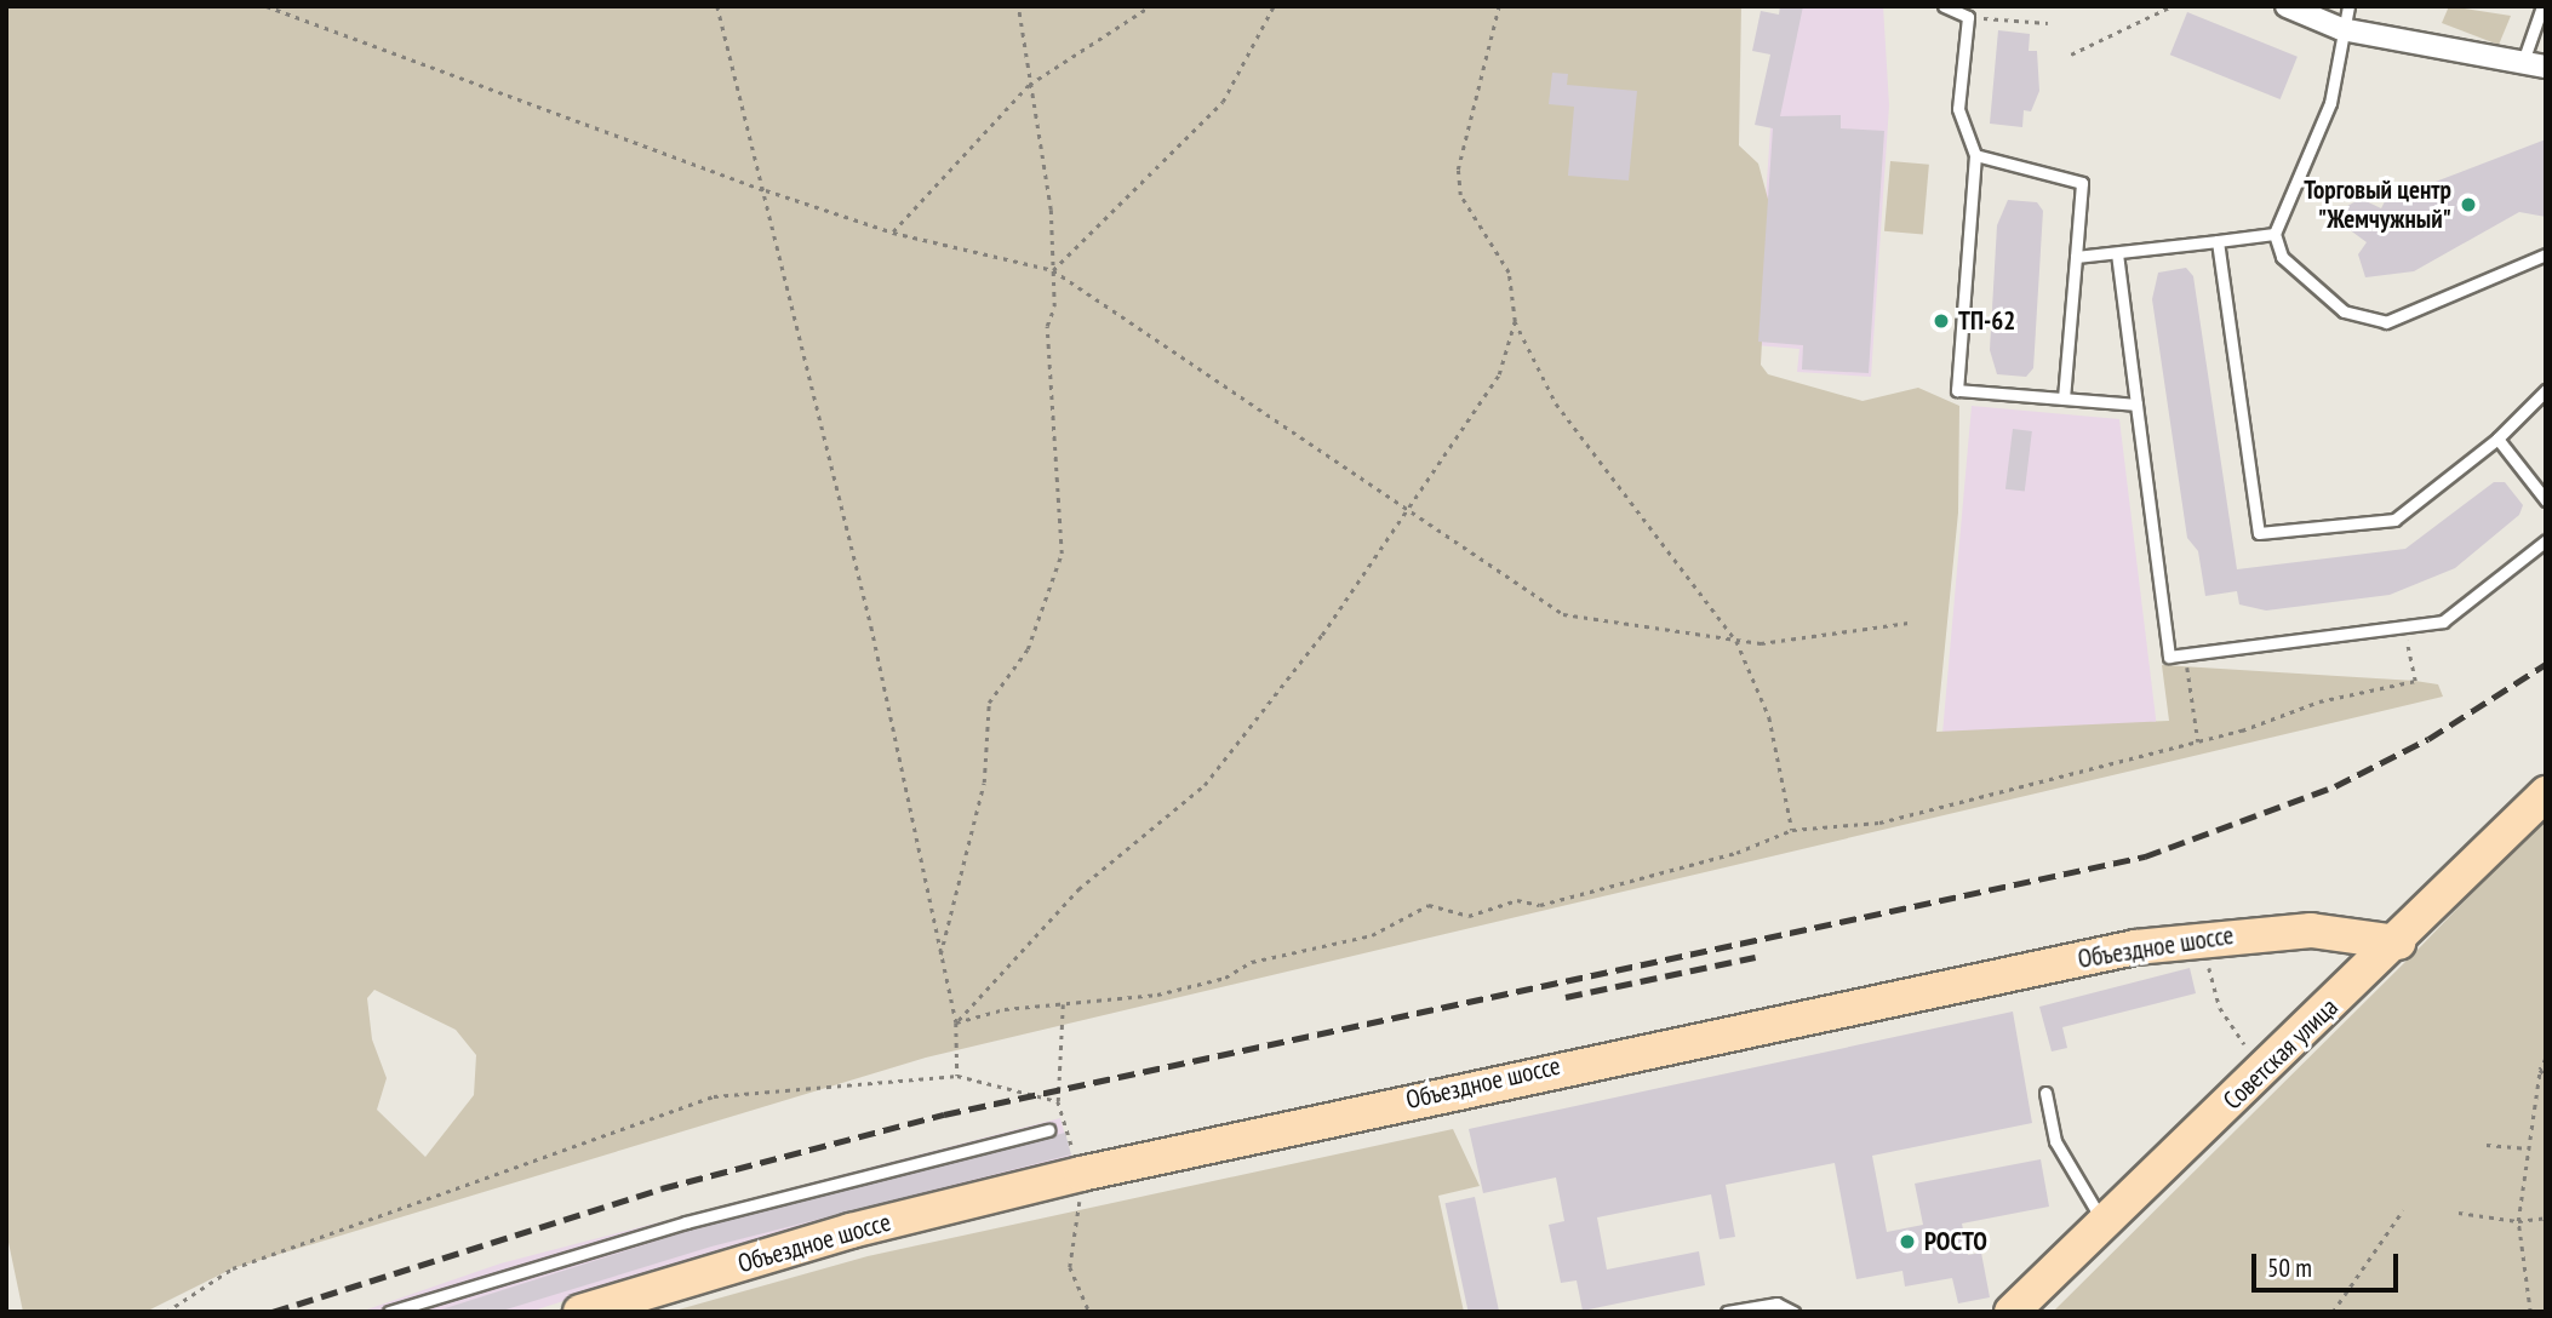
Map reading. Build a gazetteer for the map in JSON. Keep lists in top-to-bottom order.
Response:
{
  "streets": {
    "main road": ["Объездное шоссе", "Советская улица"]
  },
  "crossings": [
    ["Объездное шоссе", "Советская улица"]
  ],
  "places": ["Торговый центр \"Жемчужный\"", "ТП-62", "РОСТО"],
  "scale_bar": "50 m"
}
